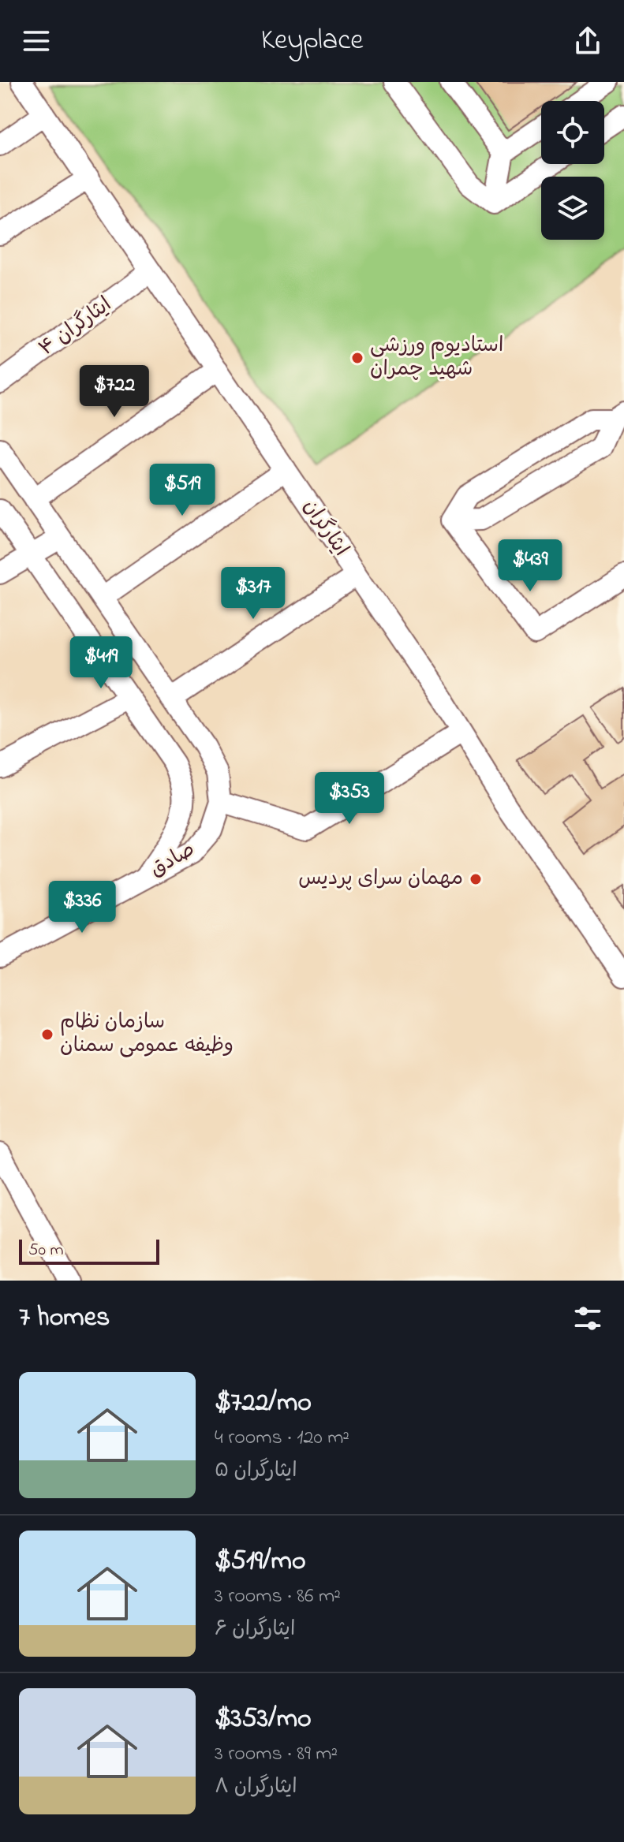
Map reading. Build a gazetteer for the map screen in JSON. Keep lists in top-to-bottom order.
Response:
{
  "streets": {
    "street": ["ایثارگران ۴", "ایثارگران", "صادق"]
  },
  "crossings": [
    ["ایثارگران ۴", "ایثارگران"]
  ],
  "places": ["استادیوم ورزشی شهید چمران", "مهمان سرای پردیس", "سازمان نظام وظیفه عمومی سمنان"],
  "scale_bar": "50 m",
  "page": {
    "header": "Keyplace",
    "price": [
      "$722",
      "$519",
      "$439",
      "$317",
      "$419",
      "$353",
      "$336"
    ],
    "scale": "50 m",
    "heading": "7 homes",
    "list": [
      {
        "name": "$722/mo",
        "note": "4 rooms · 120 m² · ایثارگران ۵"
      },
      {
        "name": "$519/mo",
        "note": "3 rooms · 86 m² · ایثارگران ۶"
      },
      {
        "name": "$353/mo",
        "note": "3 rooms · 89 m² · ایثارگران ۸"
      }
    ]
  }
}
